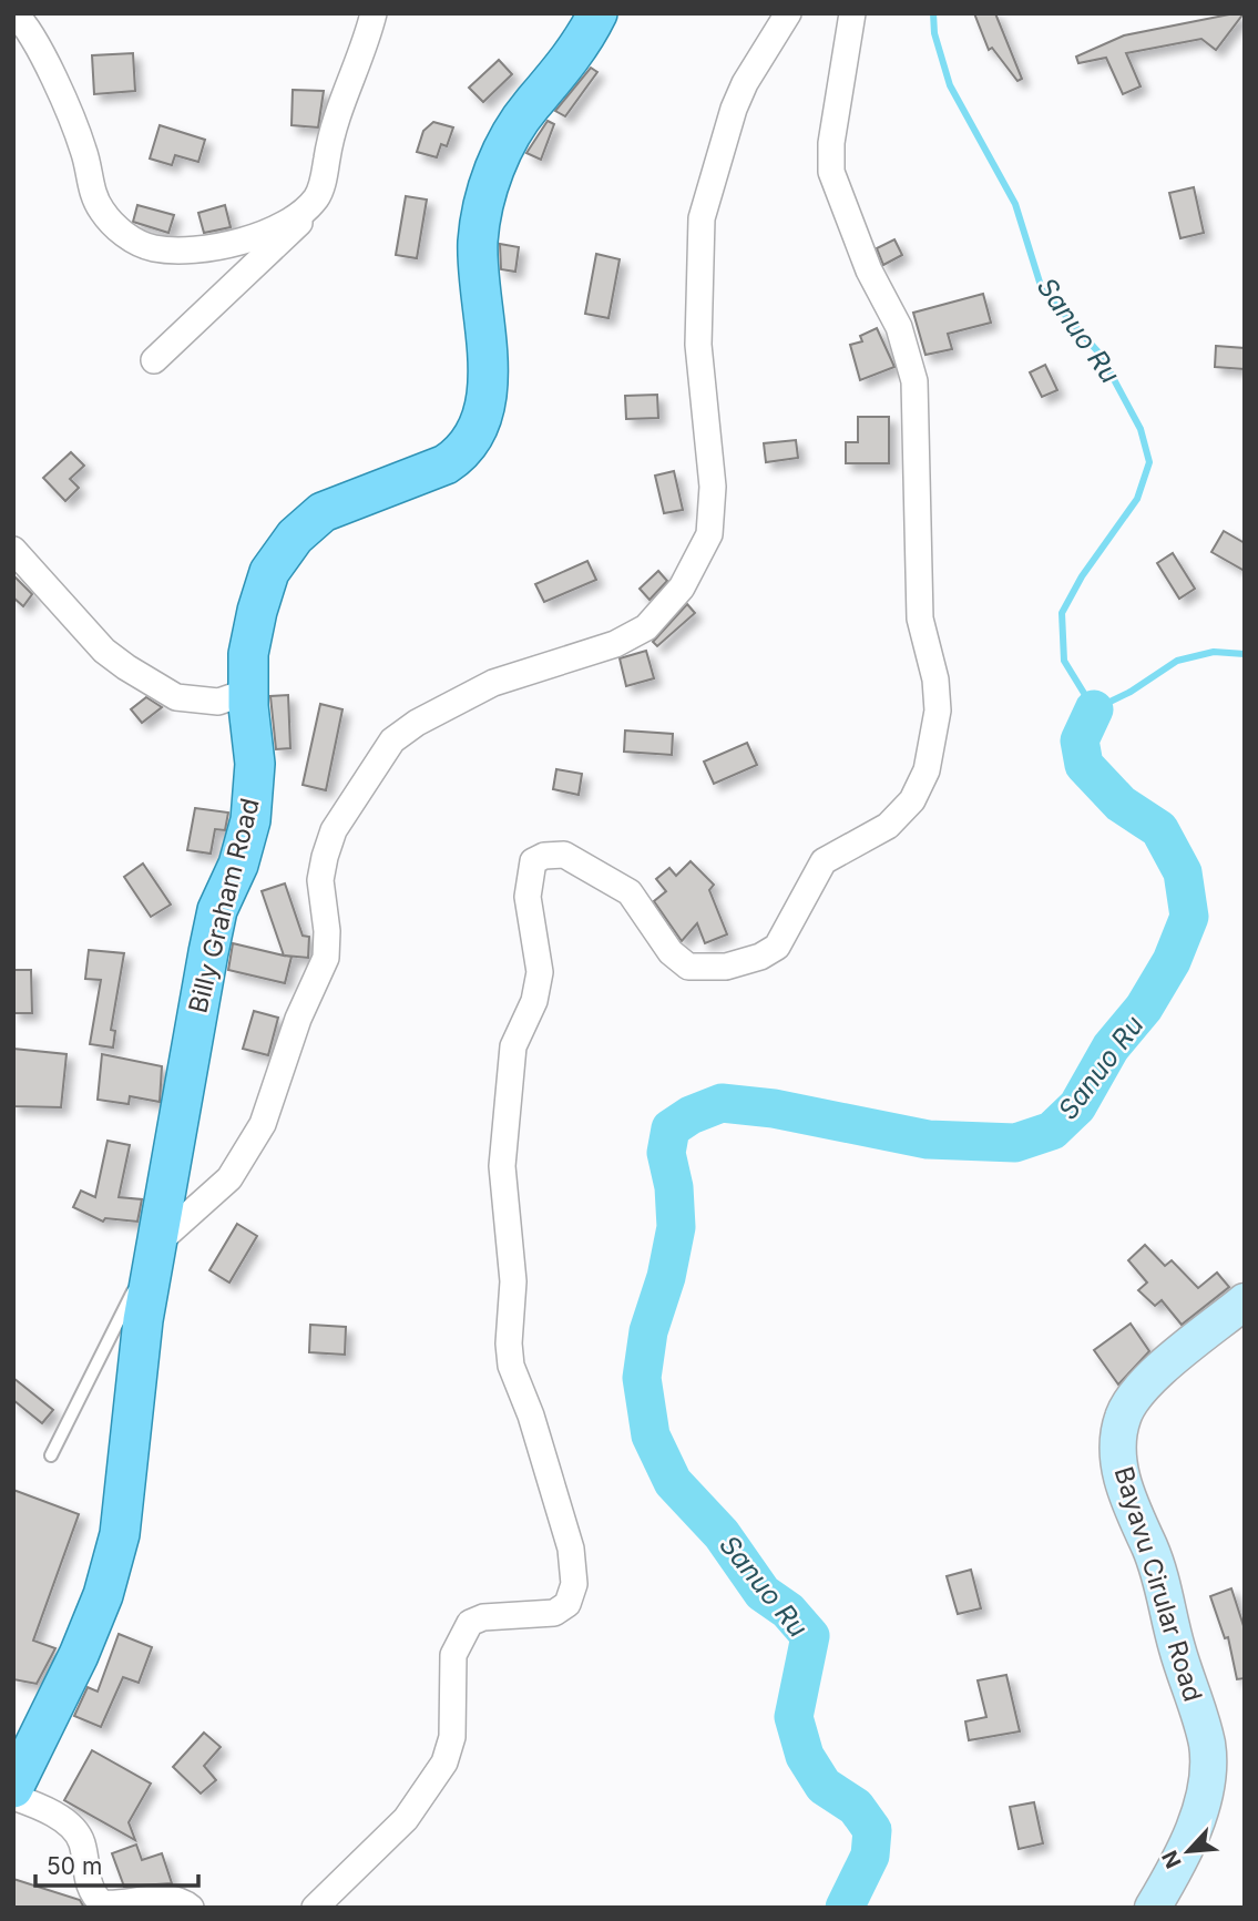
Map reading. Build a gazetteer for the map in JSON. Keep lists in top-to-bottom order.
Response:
{
  "streets": {
    "main road": ["Billy Graham Road"],
    "street": ["Bayavu Cirular Road"]
  },
  "water": ["Sanuo Ru"],
  "scale_bar": "50 m",
  "north": "bottom left"
}
